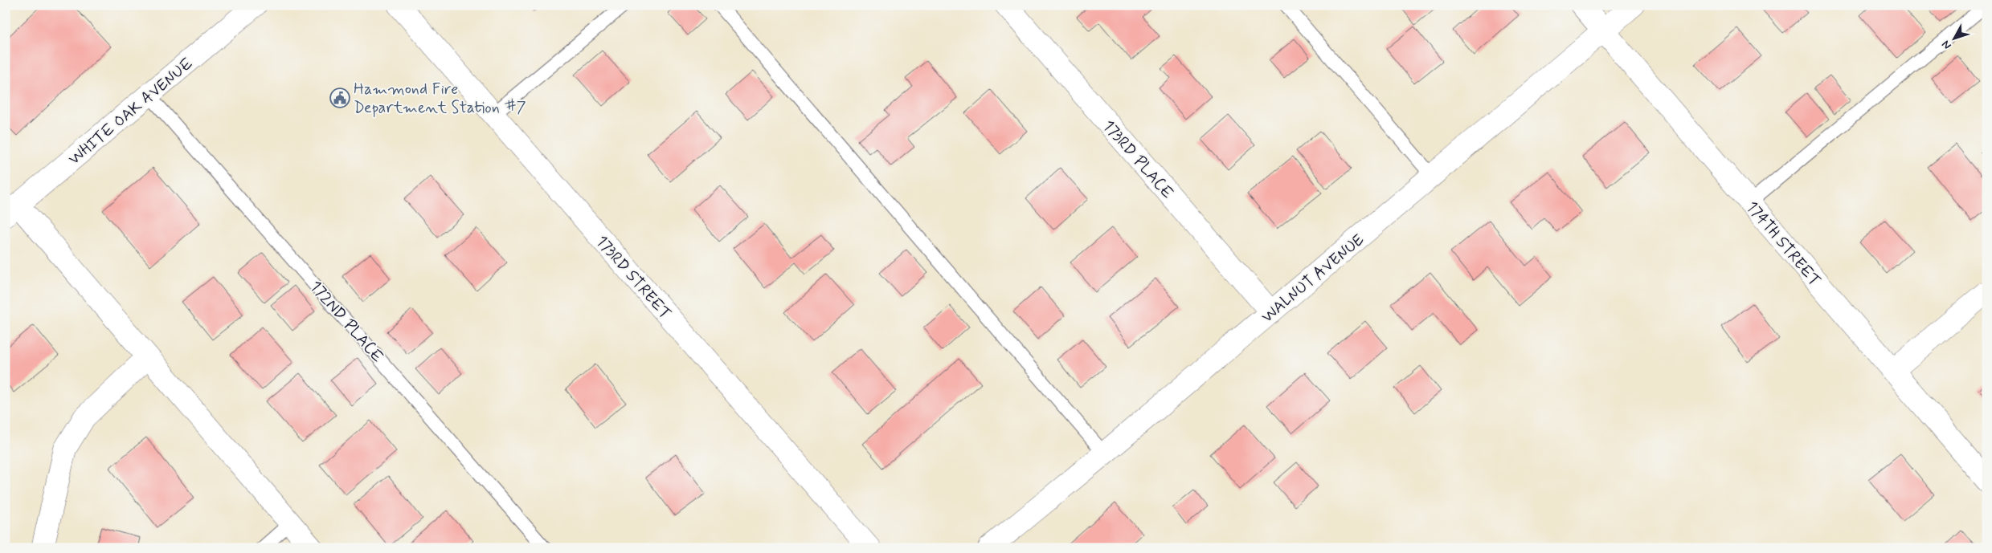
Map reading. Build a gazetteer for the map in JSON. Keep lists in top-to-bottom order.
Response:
{
  "streets": {
    "street": [
      "WHITE OAK AVENUE",
      "173RD PLACE",
      "174TH STREET",
      "173RD STREET",
      "WALNUT AVENUE"
    ],
    "lane": ["172ND PLACE"]
  },
  "crossings": [
    ["WHITE OAK AVENUE", "172ND PLACE"],
    ["173RD PLACE", "WALNUT AVENUE"],
    ["174TH STREET", "WALNUT AVENUE"]
  ],
  "places": {
    "public building": ["Hammond Fire Department Station #7"]
  },
  "north": "bottom left"
}
